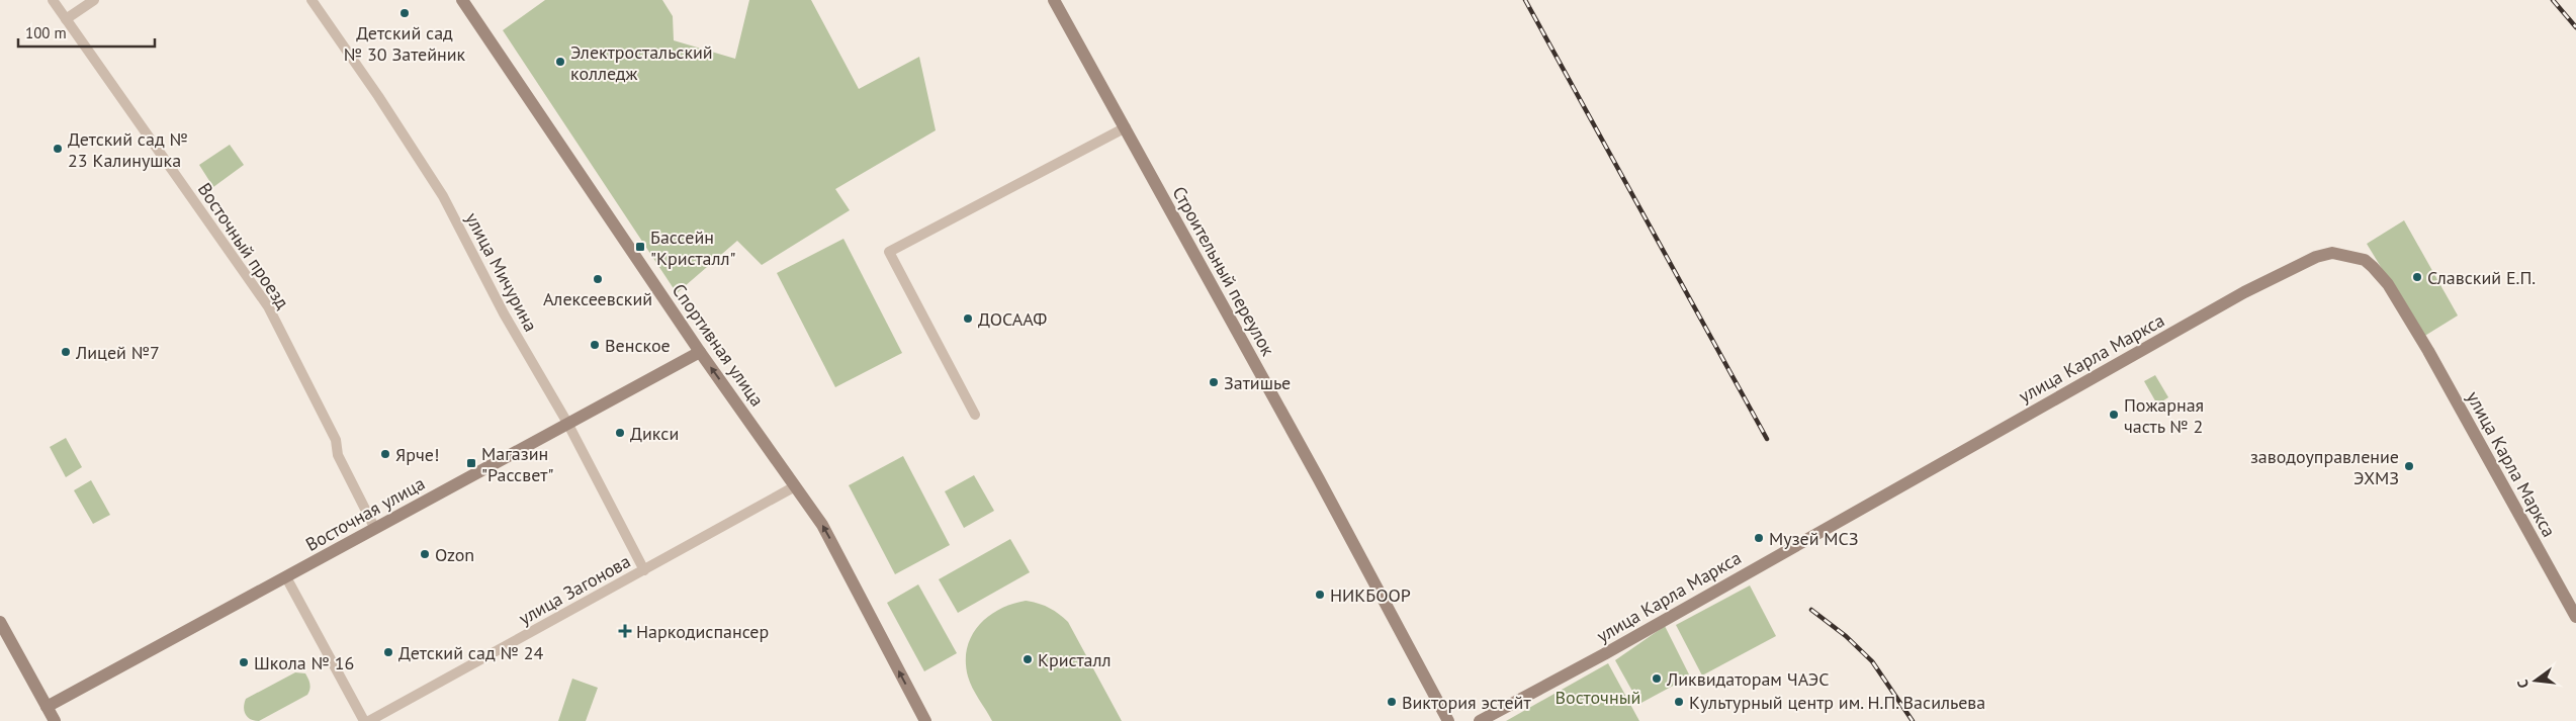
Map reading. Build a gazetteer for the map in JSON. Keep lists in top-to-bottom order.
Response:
{
  "streets": {
    "street": [
      "Восточный проезд",
      "Строительный переулок",
      "улица Мичурина",
      "Спортивная улица",
      "улица Карла Маркса",
      "Восточная улица",
      "улица Загонова"
    ]
  },
  "crossings": [
    ["Восточный проезд", "Восточная улица"],
    ["улица Мичурина", "Восточная улица"],
    ["улица Мичурина", "улица Загонова"],
    ["Спортивная улица", "Восточная улица"],
    ["Спортивная улица", "улица Загонова"]
  ],
  "one_way": ["Спортивная улица"],
  "parks": ["Восточный"],
  "places": {
    "other": [
      "Детский сад № 30 Затейник",
      "Электростальский колледж",
      "Детский сад № 23 Калинушка",
      "Славский Е.П.",
      "Алексеевский",
      "ДОСААФ",
      "Венское",
      "Лицей №7",
      "Затишье",
      "Пожарная часть № 2",
      "Дикси",
      "Ярче!",
      "заводоуправление ЭХМЗ",
      "Музей МСЗ",
      "Ozon",
      "НИКБООР",
      "Детский сад № 24",
      "Кристалл",
      "Школа № 16",
      "Ликвидаторам ЧАЭС",
      "Виктория эстейт",
      "Культурный центр им. Н.П. Васильева"
    ],
    "transit": ["Бассейн \"Кристалл\"", "Магазин \"Рассвет\""],
    "health": ["Наркодиспансер"]
  },
  "scale_bar": "100 m",
  "north": "left"
}
